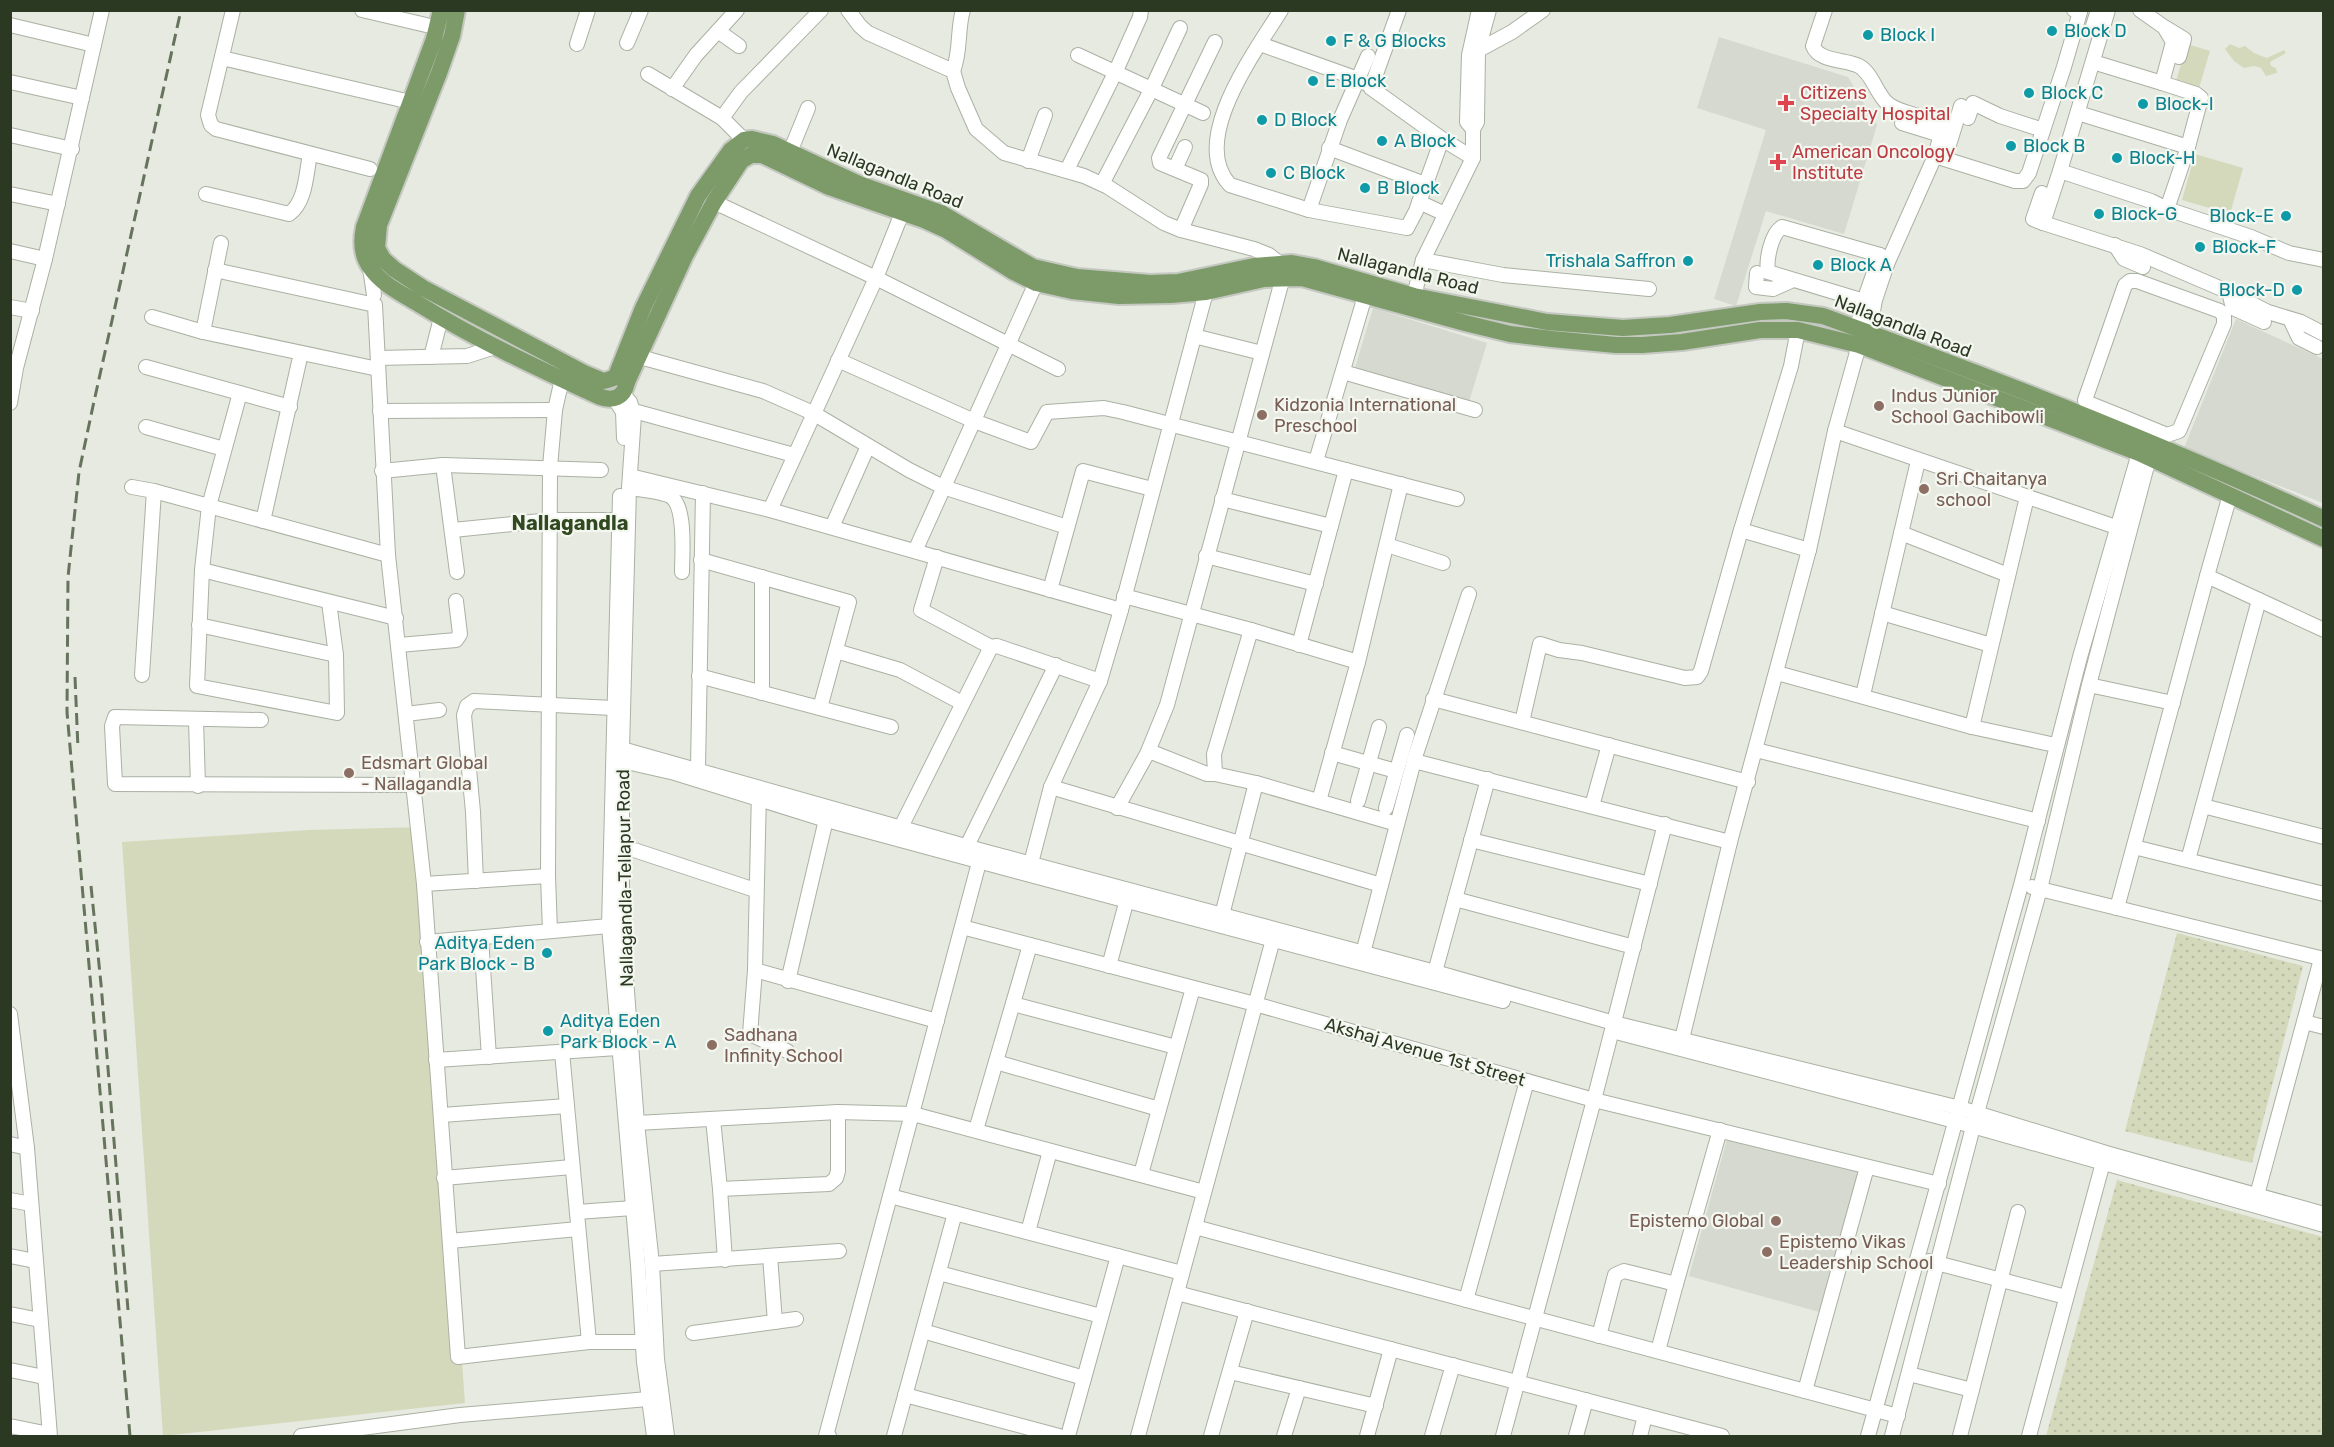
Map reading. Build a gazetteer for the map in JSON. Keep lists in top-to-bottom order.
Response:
{
  "streets": {
    "main road": ["Nallagandla Road"],
    "street": ["Nallagandla-Tellapur Road", "Akshaj Avenue 1st Street"]
  },
  "crossings": [
    ["Nallagandla Road", "Nallagandla-Tellapur Road"]
  ],
  "districts": ["Nallagandla"],
  "places": {
    "other": [
      "Block D",
      "Block I",
      "F & G Blocks",
      "E Block",
      "Block C",
      "Block-I",
      "D Block",
      "A Block",
      "Block B",
      "Block-H",
      "C Block",
      "B Block",
      "Block-G",
      "Block-E",
      "Block-F",
      "Trishala Saffron",
      "Block A",
      "Block-D",
      "Indus Junior School Gachibowli",
      "Kidzonia International Preschool",
      "Sri Chaitanya school",
      "Edsmart Global - Nallagandla",
      "Aditya Eden Park Block - B",
      "Aditya Eden Park Block - A",
      "Sadhana Infinity School",
      "Epistemo Global",
      "Epistemo Vikas Leadership School"
    ],
    "health": ["Citizens Specialty Hospital", "American Oncology Institute"]
  }
}
